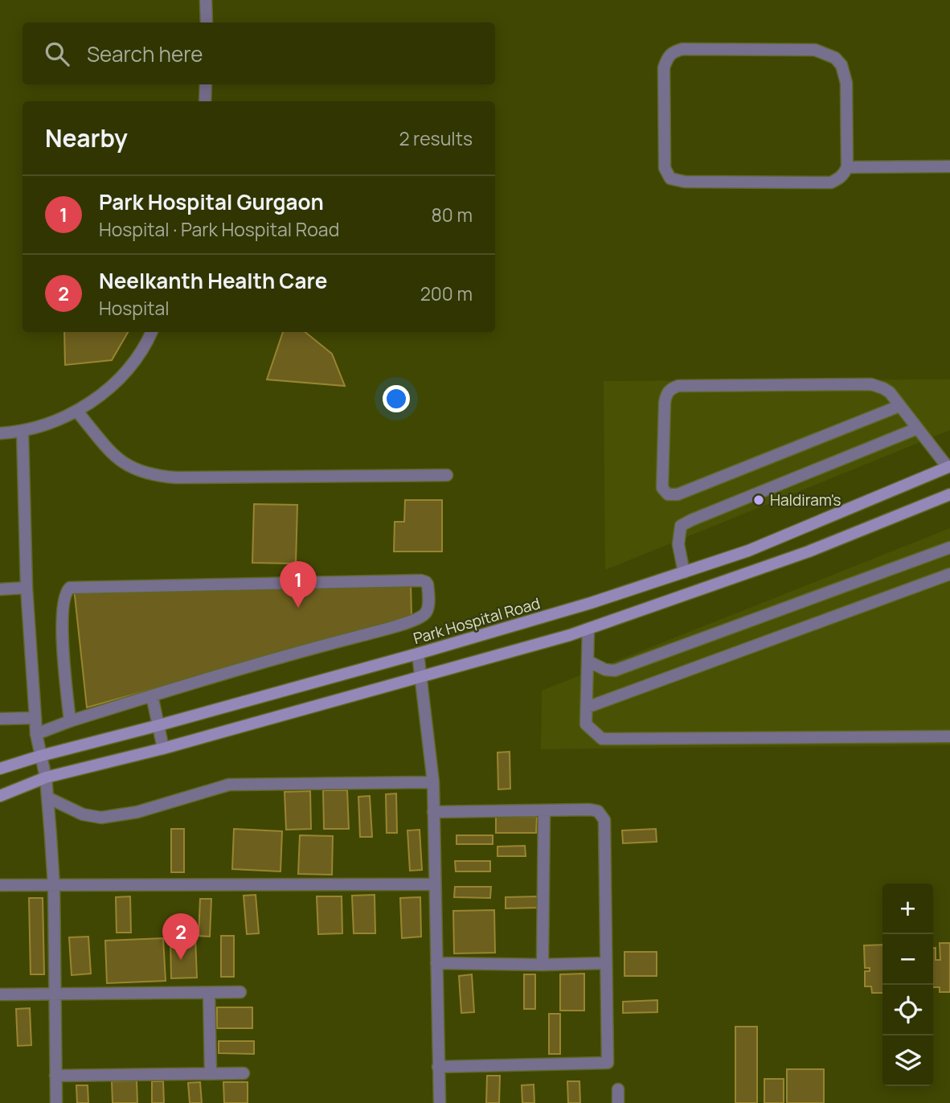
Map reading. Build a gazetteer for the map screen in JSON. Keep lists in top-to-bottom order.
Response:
{
  "streets": {
    "main road": ["Park Hospital Road"]
  },
  "places": ["Haldiram's"],
  "page": {
    "search": "Search here",
    "heading": ["Nearby", "2 results"],
    "list": [
      {
        "mark": "1",
        "name": "Park Hospital Gurgaon",
        "note": "Hospital · Park Hospital Road",
        "value": "80 m"
      },
      {
        "mark": "2",
        "name": "Neelkanth Health Care",
        "note": "Hospital",
        "value": "200 m"
      }
    ],
    "pins": ["1", "2"],
    "map_buttons": ["+", "−"]
  }
}
